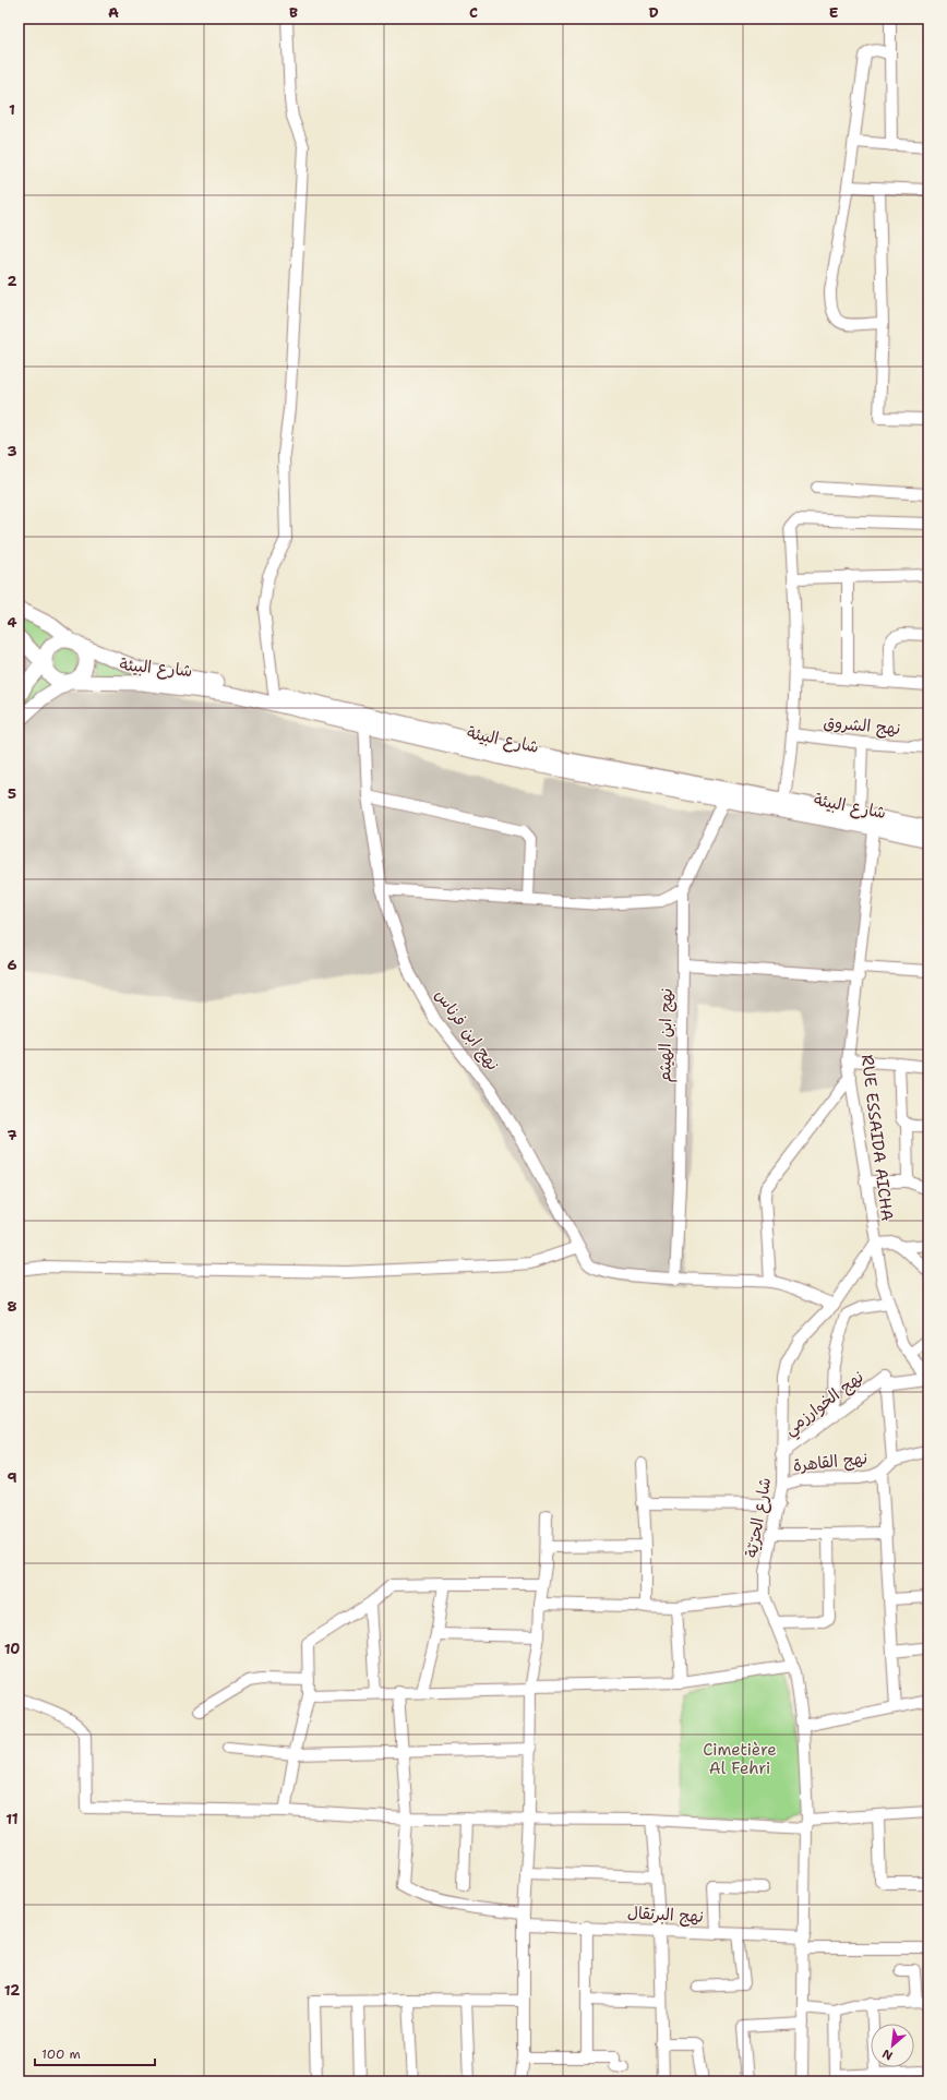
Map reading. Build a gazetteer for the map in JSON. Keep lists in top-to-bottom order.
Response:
{
  "streets": {
    "main road": ["شارع البيئة"],
    "street": [
      "نهج الشروق",
      "نهج ابن فرناس",
      "نهج ابن الهيثم",
      "RUE ESSAIDA AICHA",
      "نهج الخوارزمي",
      "نهج القاهرة",
      "شارع الحرّيّة",
      "نهج البرتقال"
    ]
  },
  "crossings": [
    ["شارع البيئة", "نهج ابن فرناس"],
    ["شارع البيئة", "نهج ابن الهيثم"],
    ["شارع البيئة", "RUE ESSAIDA AICHA"],
    ["نهج ابن فرناس", "نهج ابن الهيثم"],
    ["RUE ESSAIDA AICHA", "نهج الخوارزمي"],
    ["RUE ESSAIDA AICHA", "شارع الحرّيّة"],
    ["نهج الخوارزمي", "شارع الحرّيّة"],
    ["نهج القاهرة", "شارع الحرّيّة"],
    ["شارع الحرّيّة", "نهج البرتقال"]
  ],
  "parks": ["Cimetière Al Fehri"],
  "scale_bar": "100 m",
  "north": "bottom left",
  "grid": {
    "columns": [
      "A",
      "B",
      "C",
      "D",
      "E"
    ],
    "rows": [
      "1",
      "2",
      "3",
      "4",
      "5",
      "6",
      "7",
      "8",
      "9",
      "10",
      "11",
      "12"
    ]
  }
}
